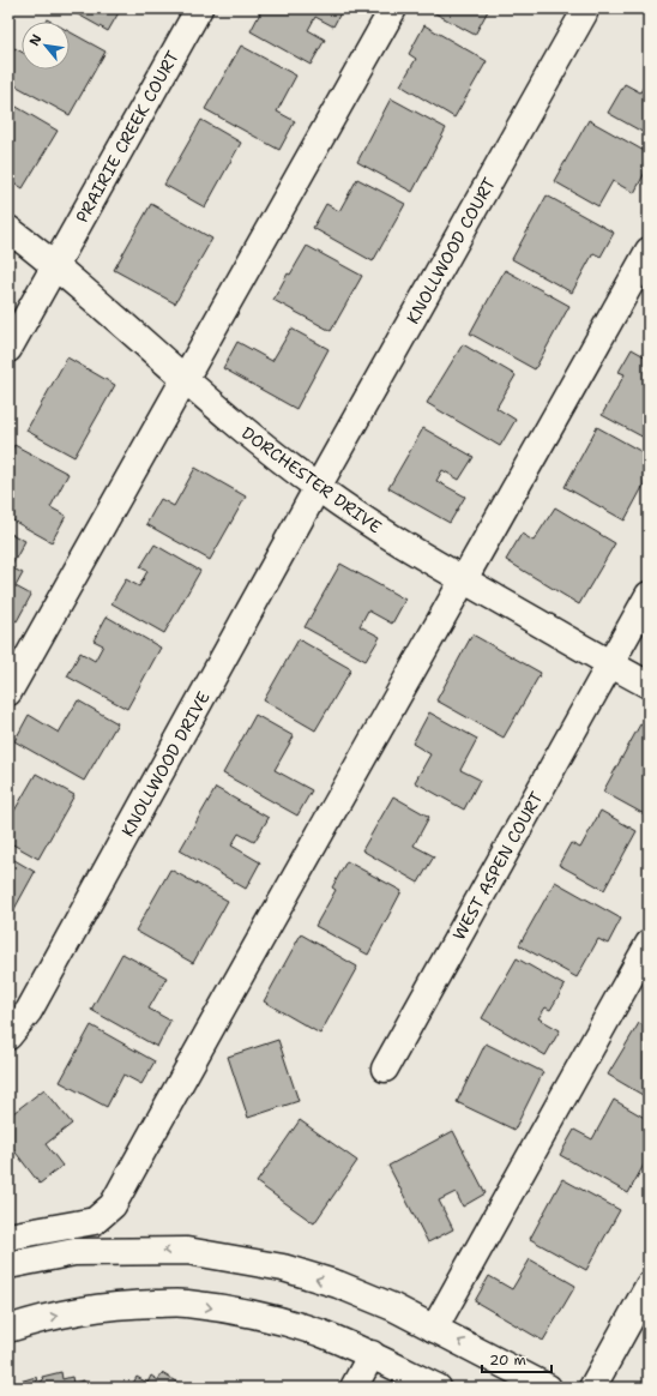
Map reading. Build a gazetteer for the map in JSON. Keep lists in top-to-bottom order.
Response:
{
  "streets": {
    "street": [
      "PRAIRIE CREEK COURT",
      "KNOLLWOOD COURT",
      "DORCHESTER DRIVE",
      "KNOLLWOOD DRIVE",
      "WEST ASPEN COURT"
    ]
  },
  "crossings": [
    ["PRAIRIE CREEK COURT", "DORCHESTER DRIVE"],
    ["KNOLLWOOD COURT", "DORCHESTER DRIVE"],
    ["KNOLLWOOD COURT", "KNOLLWOOD DRIVE"],
    ["DORCHESTER DRIVE", "KNOLLWOOD DRIVE"],
    ["DORCHESTER DRIVE", "WEST ASPEN COURT"]
  ],
  "scale_bar": "20 m",
  "north": "top left"
}
